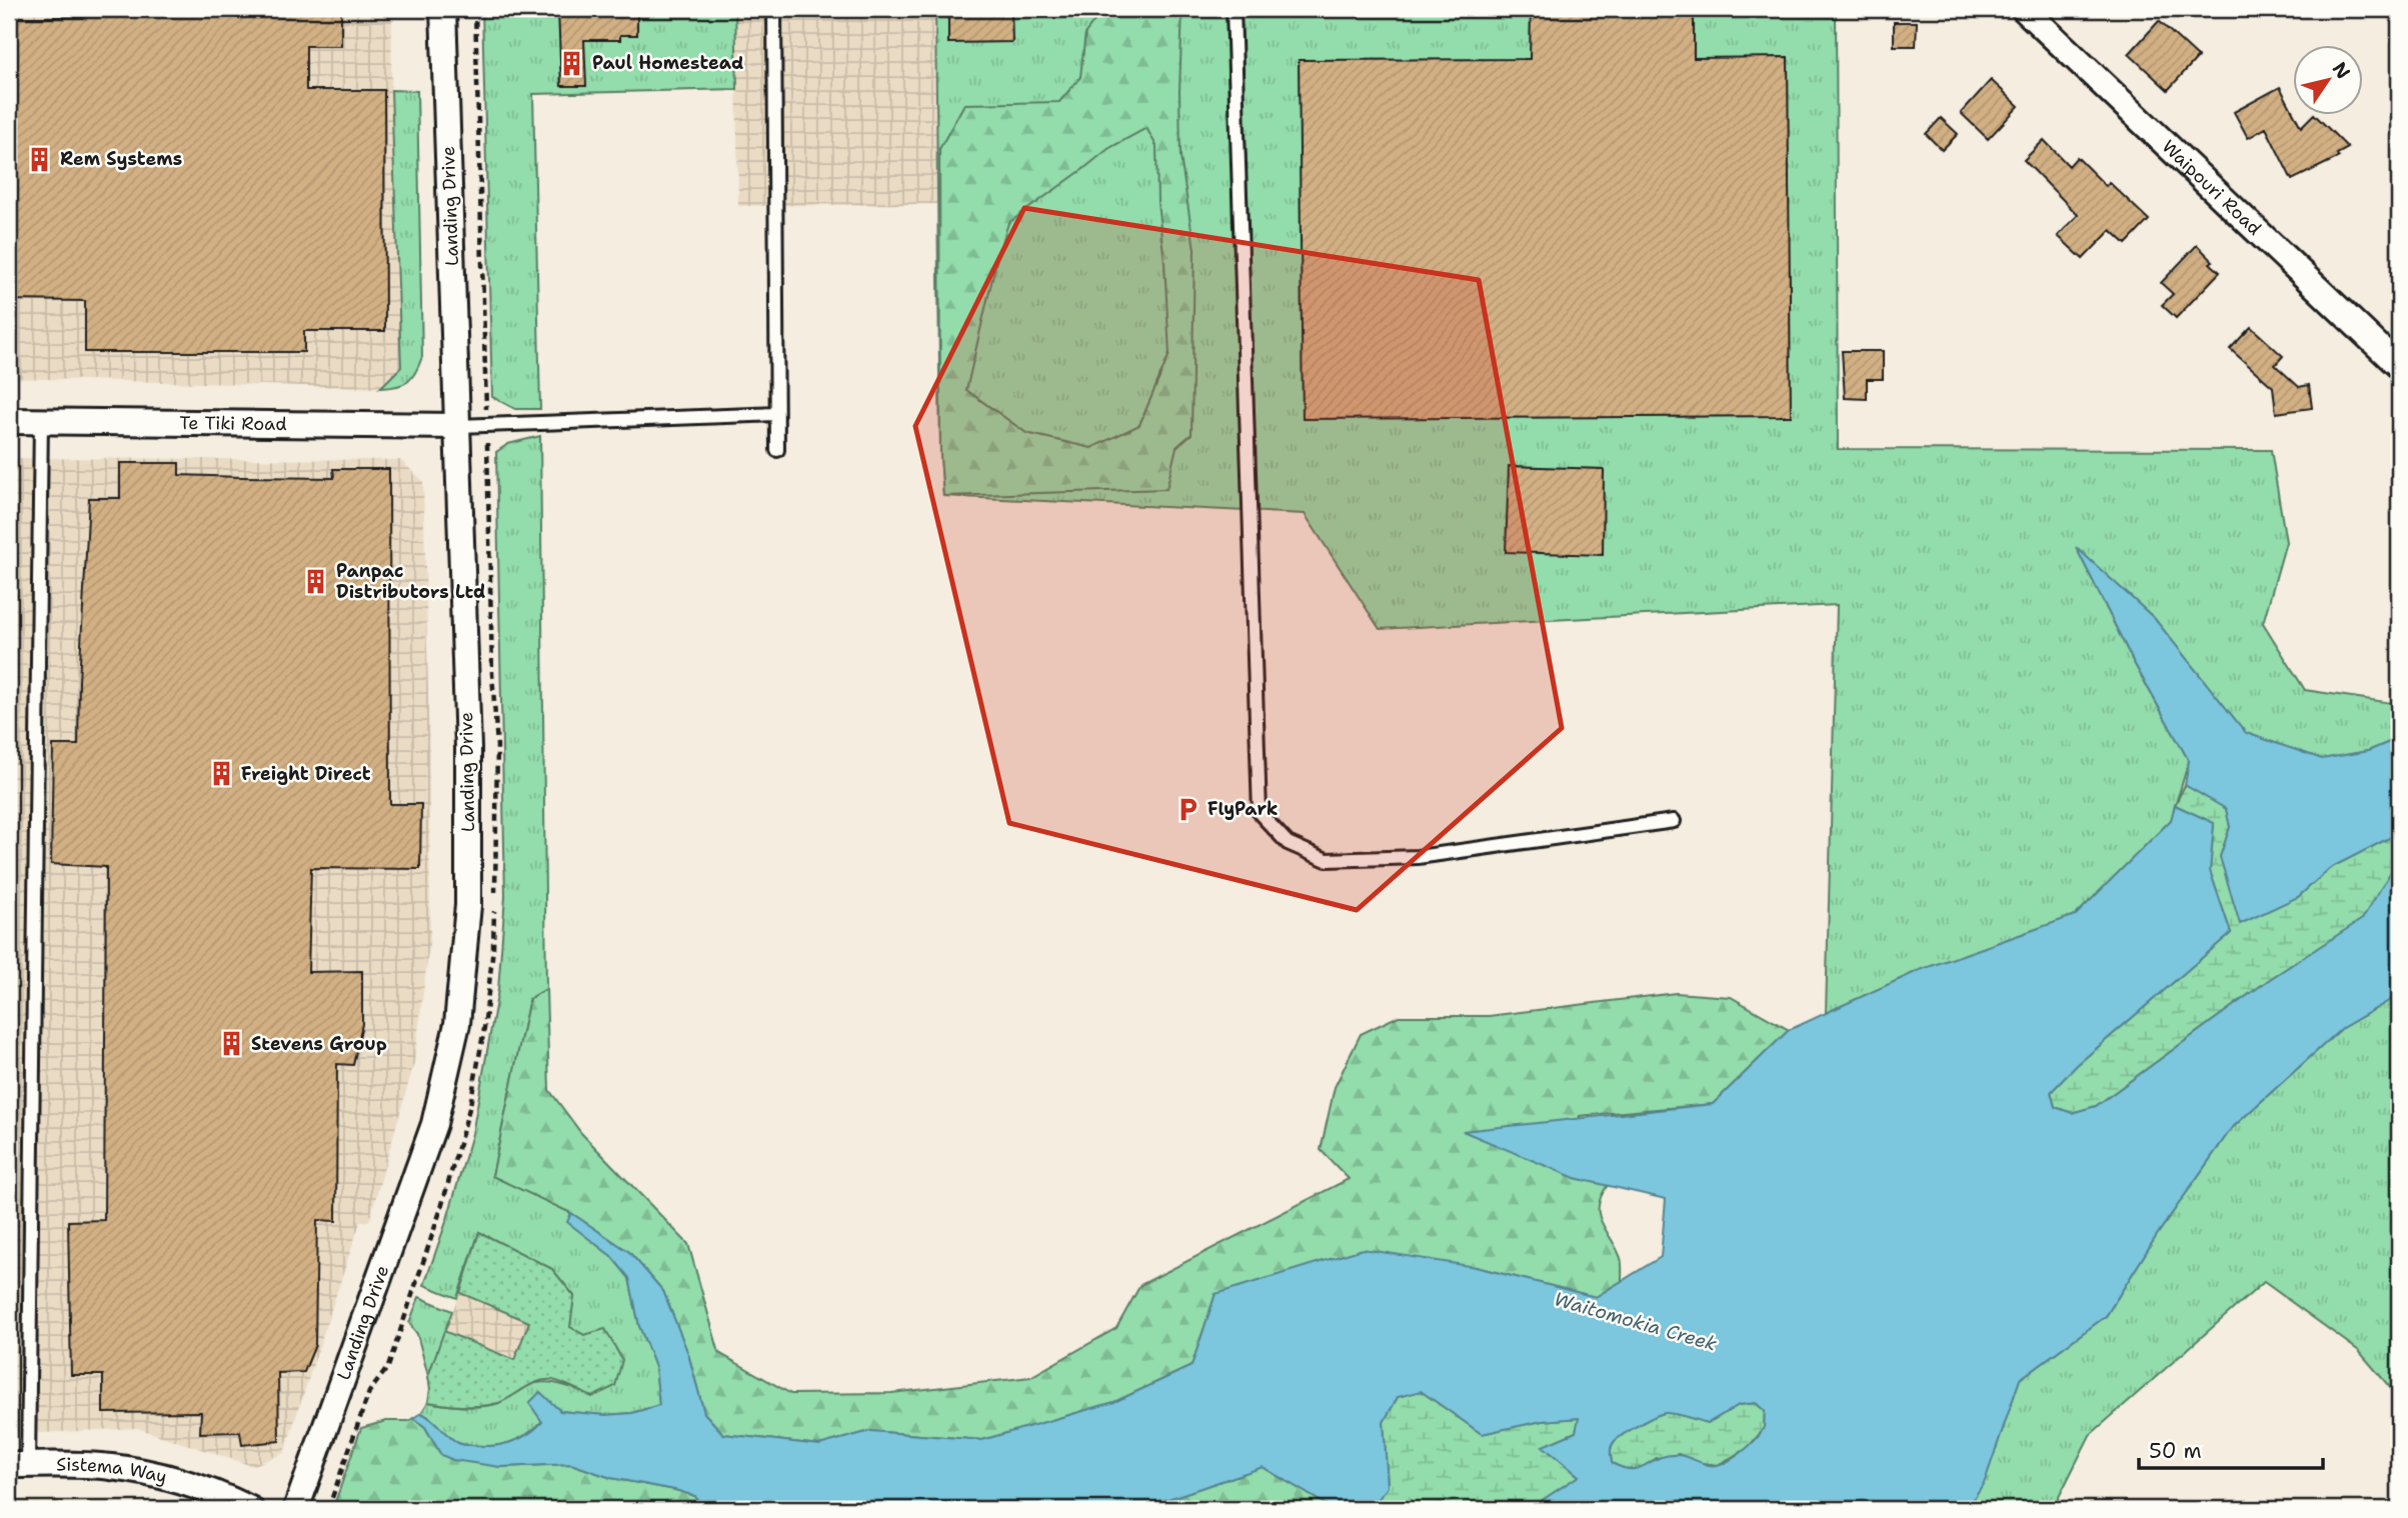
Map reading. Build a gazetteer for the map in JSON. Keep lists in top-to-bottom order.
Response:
{
  "streets": {
    "street": [
      "Waipouri Road",
      "Landing Drive",
      "Te Tiki Road",
      "Sistema Way"
    ]
  },
  "crossings": [
    ["Landing Drive", "Te Tiki Road"]
  ],
  "water": ["Waitomokia Creek"],
  "places": {
    "building": [
      "Paul Homestead",
      "Rem Systems",
      "Panpac Distributors Ltd",
      "Freight Direct",
      "Stevens Group"
    ],
    "parking": ["FlyPark"]
  },
  "scale_bar": "50 m",
  "north": "top right"
}
